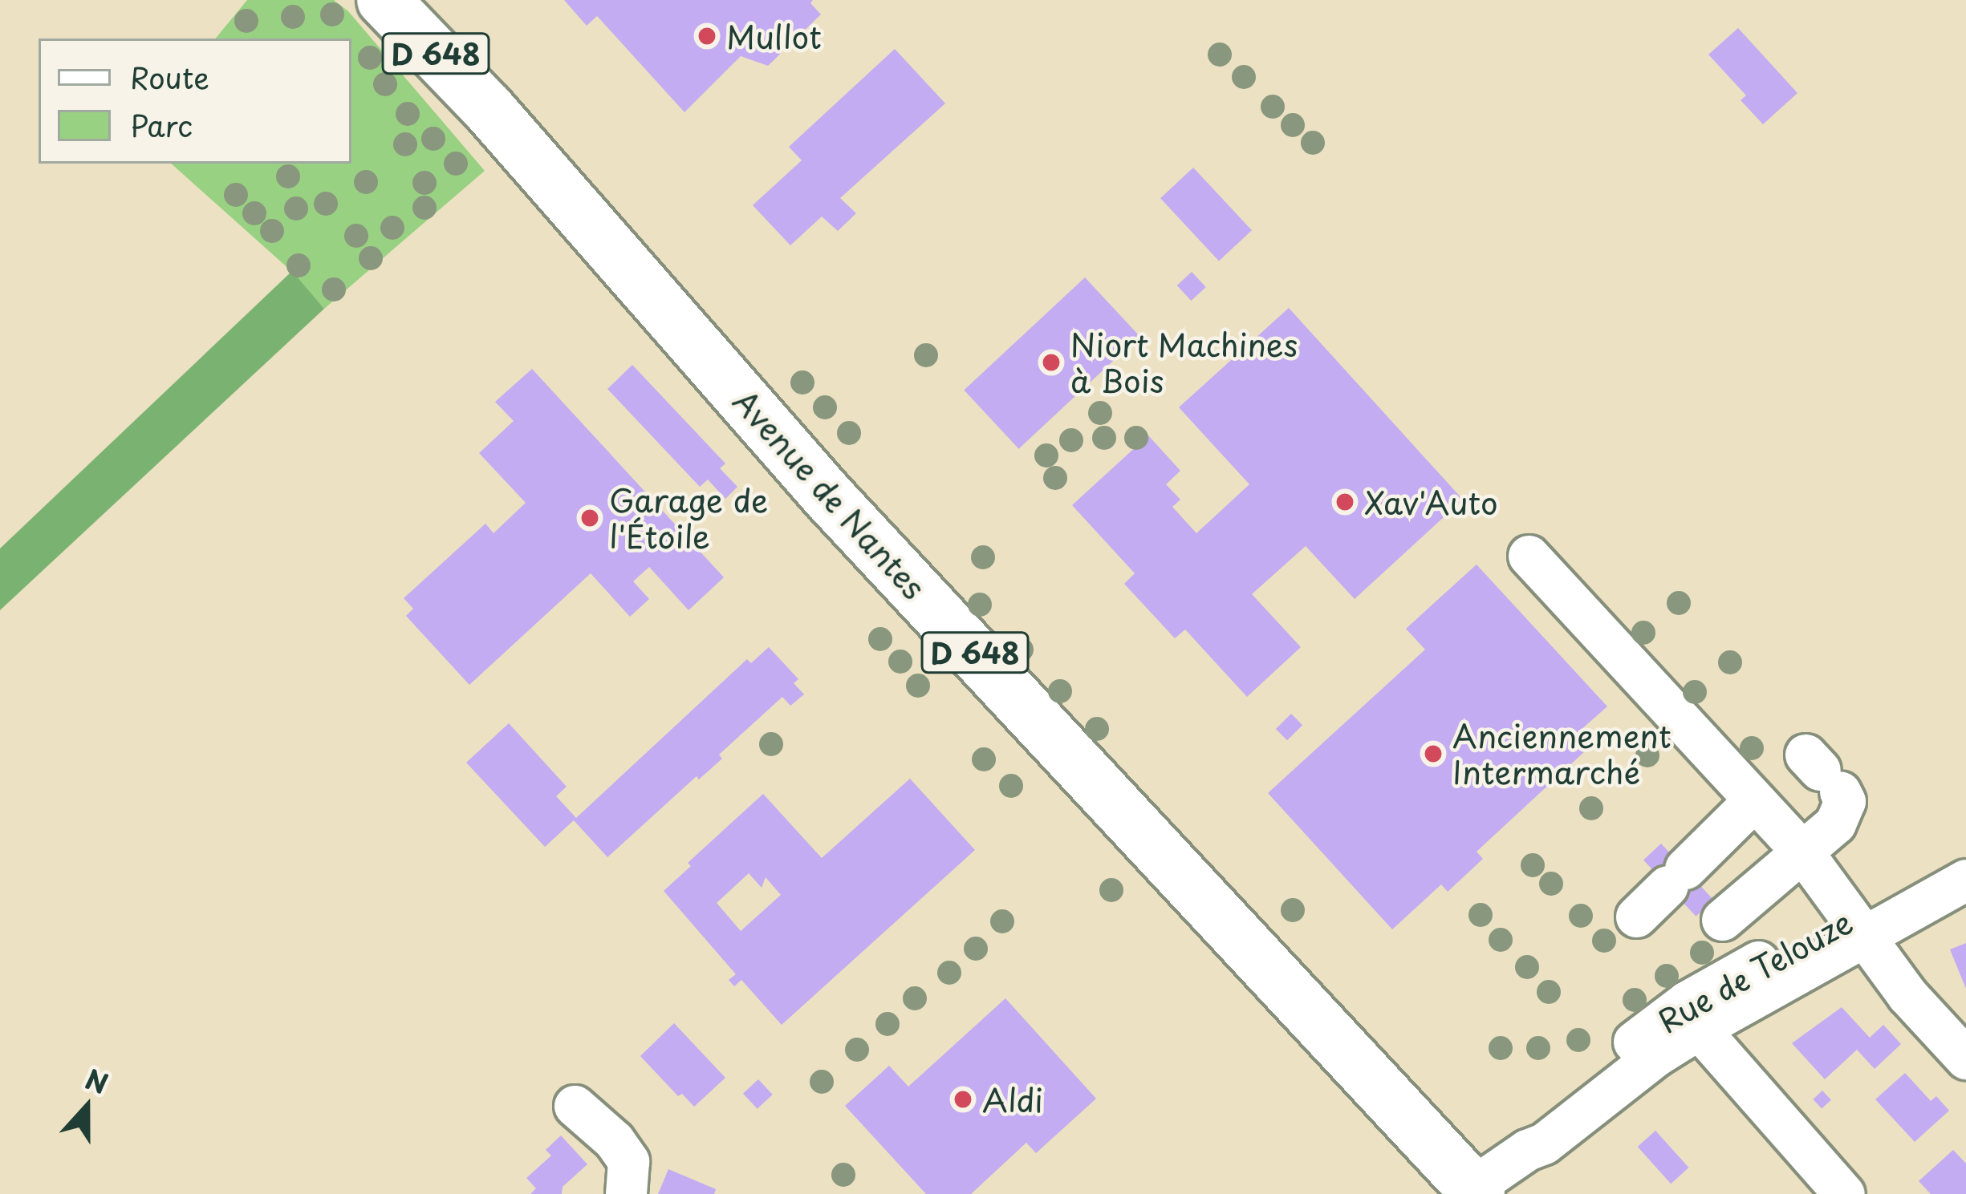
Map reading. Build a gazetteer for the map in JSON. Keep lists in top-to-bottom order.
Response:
{
  "streets": {
    "main road": ["D 648", "Avenue de Nantes"],
    "street": ["Rue de Telouze"]
  },
  "crossings": [
    ["Avenue de Nantes", "Rue de Telouze"]
  ],
  "places": [
    "Mullot",
    "Niort Machines à Bois",
    "Xav'Auto",
    "Garage de l'Étoile",
    "Anciennement Intermarché",
    "Aldi"
  ],
  "legend": ["Route", "Parc"],
  "north": "top"
}
